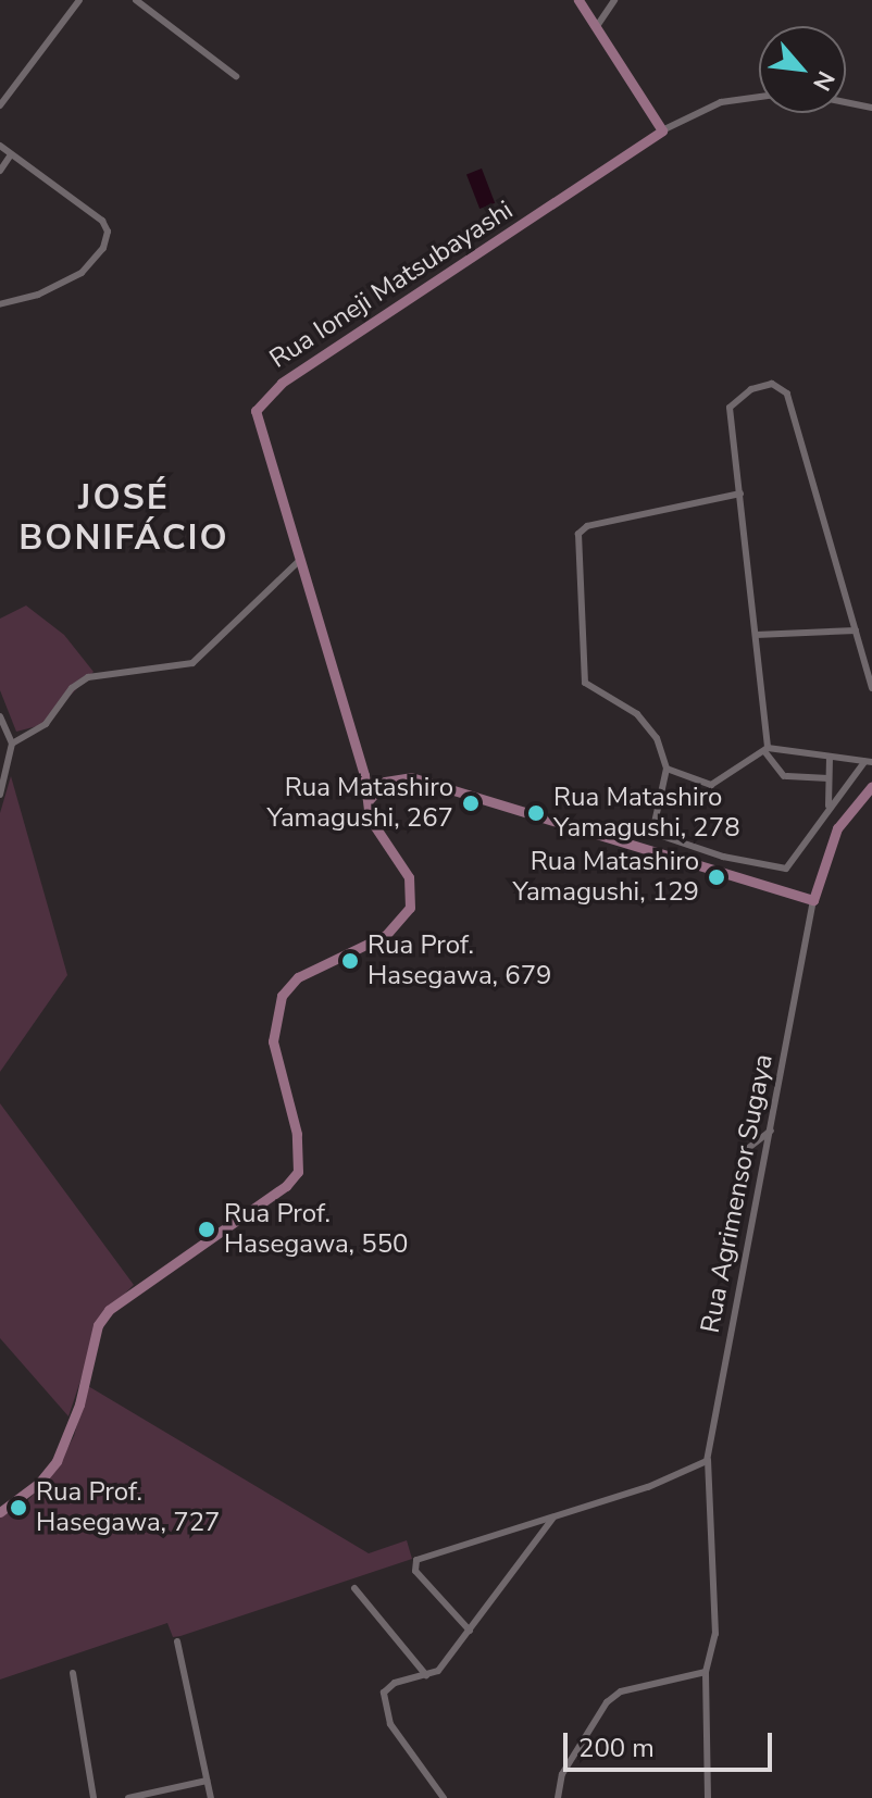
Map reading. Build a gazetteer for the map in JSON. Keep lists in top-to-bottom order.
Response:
{
  "streets": {
    "main road": ["Rua Ioneji Matsubayashi", "Rua Agrimensor Sugaya"]
  },
  "districts": ["JOSÉ BONIFÁCIO"],
  "places": [
    "Rua Matashiro Yamagushi, 267",
    "Rua Matashiro Yamagushi, 278",
    "Rua Matashiro Yamagushi, 129",
    "Rua Prof. Hasegawa, 679",
    "Rua Prof. Hasegawa, 550",
    "Rua Prof. Hasegawa, 727"
  ],
  "scale_bar": "200 m",
  "north": "bottom right"
}
